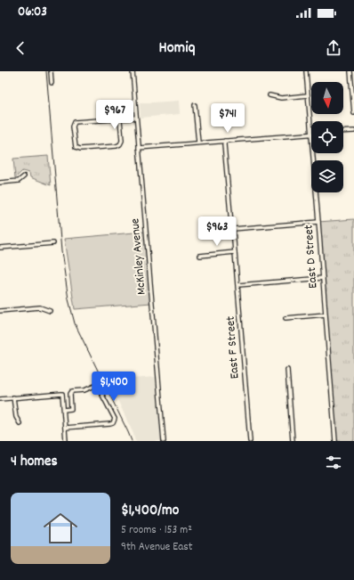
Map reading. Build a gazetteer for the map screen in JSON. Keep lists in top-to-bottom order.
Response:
{
  "streets": {
    "street": ["McKinley Avenue", "East D Street", "East F Street"]
  },
  "north": "bottom",
  "page": {
    "status": "06:03",
    "header": "Homiq",
    "price": [
      "$967",
      "$741",
      "$963",
      "$1,400"
    ],
    "heading": "4 homes",
    "list": [
      {
        "name": "$1,400/mo",
        "note": "5 rooms · 153 m² · 9th Avenue East"
      }
    ]
  }
}
